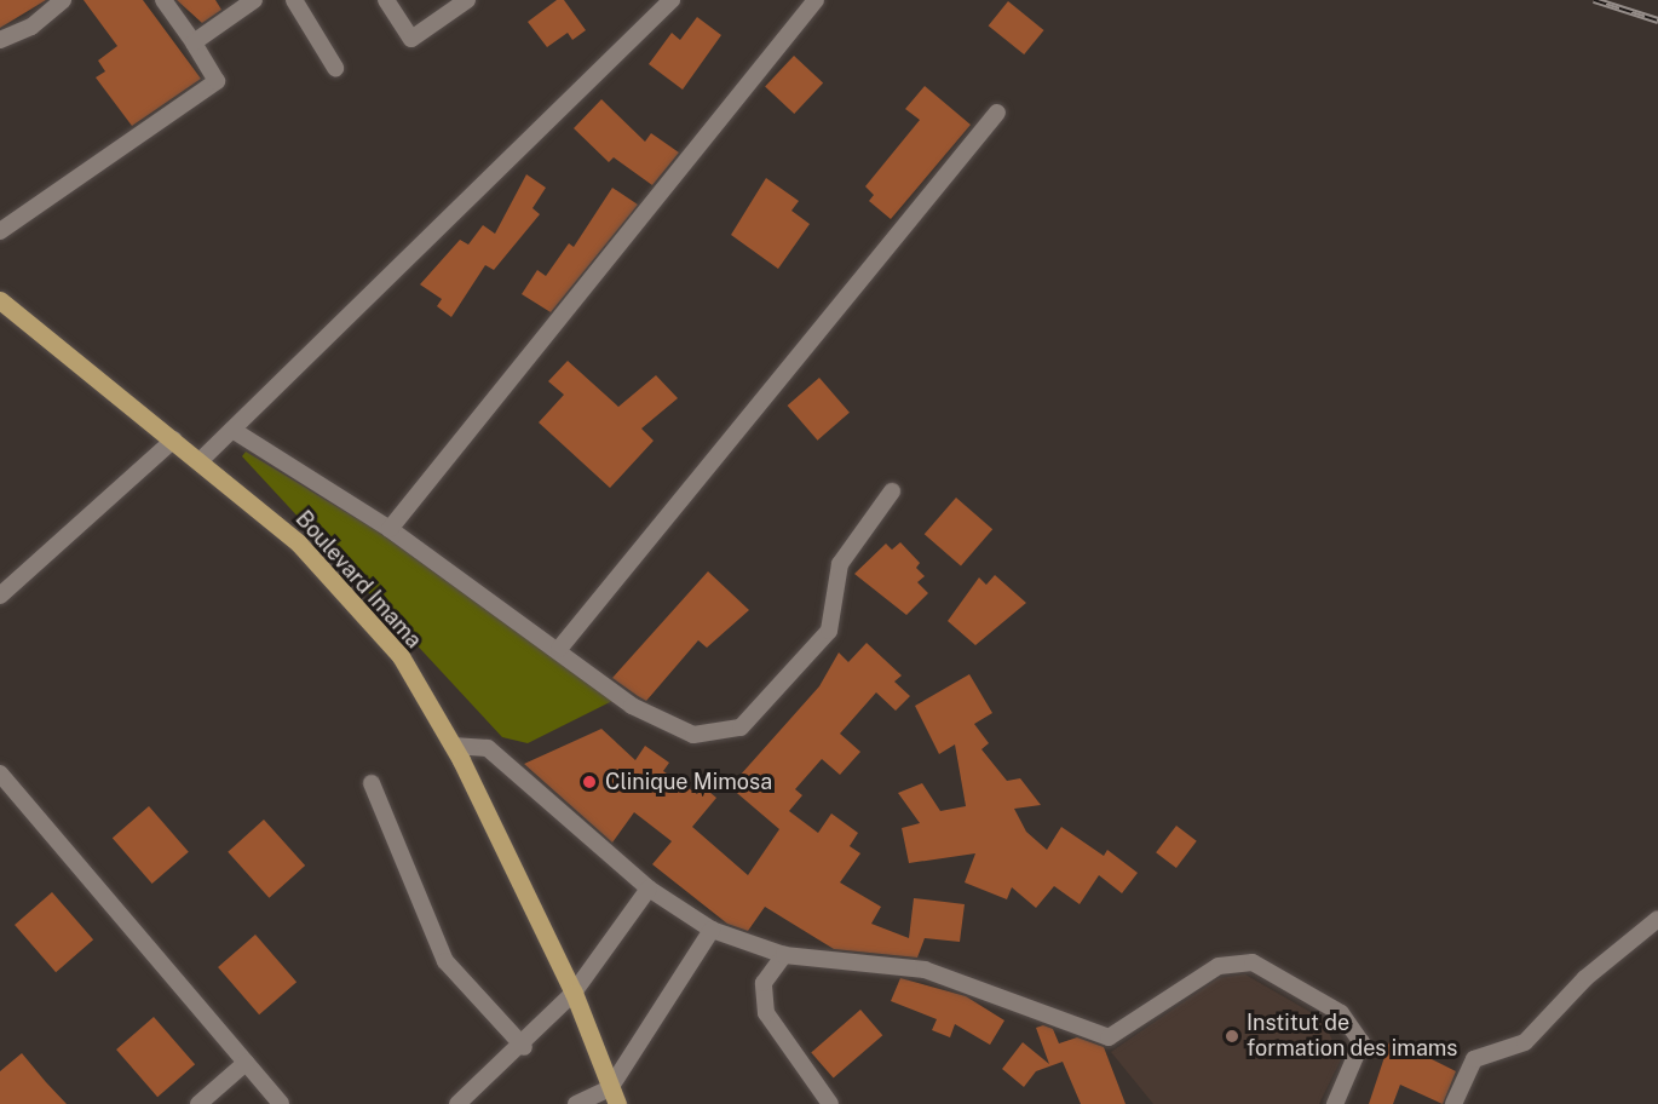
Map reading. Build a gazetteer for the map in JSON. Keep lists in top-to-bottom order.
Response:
{
  "streets": {
    "main road": ["Boulevard Imama"]
  },
  "places": ["Clinique Mimosa", "Institut de formation des imams"]
}
